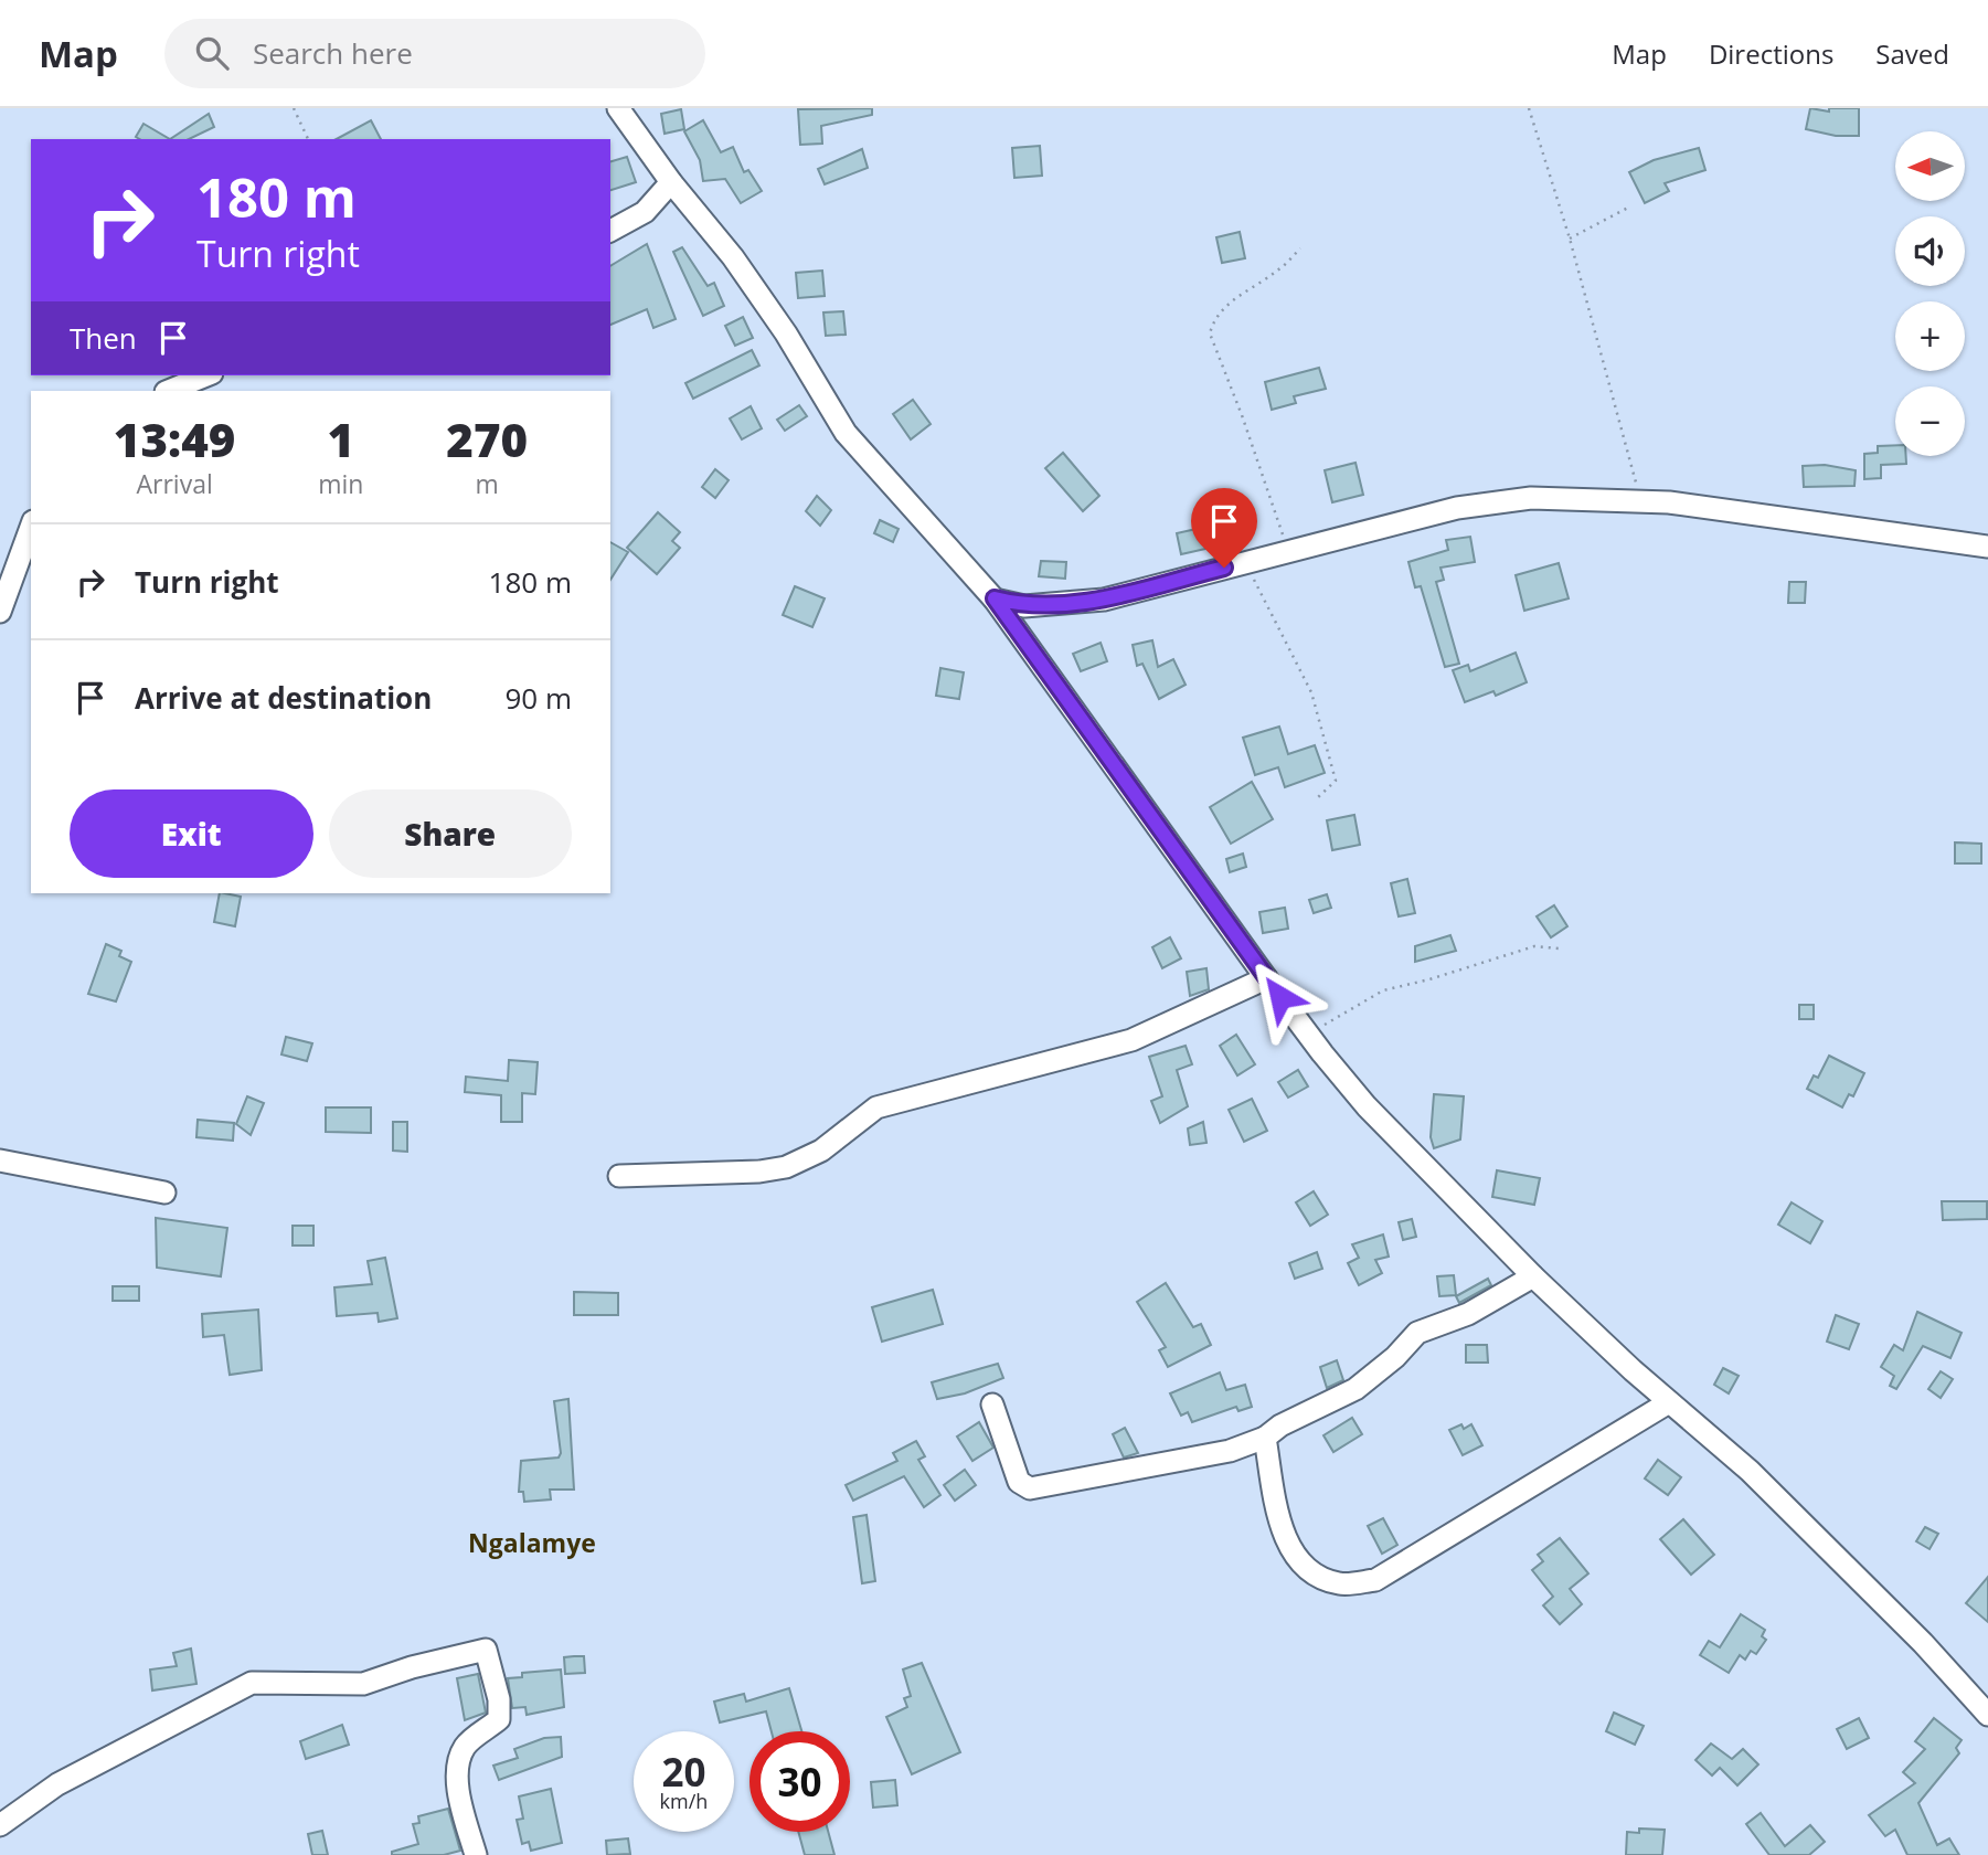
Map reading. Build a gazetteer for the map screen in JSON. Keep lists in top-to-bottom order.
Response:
{
  "districts": ["Ngalamye"],
  "north": "left",
  "page": {
    "header": "Map",
    "search": "Search here",
    "nav": ["Map", "Directions", "Saved"],
    "map_buttons": ["+", "−"],
    "turn": ["180 m", "Turn right"],
    "then": "Then",
    "eta": [
      "13:49",
      "Arrival",
      "1",
      "min",
      "270",
      "m"
    ],
    "list": [
      {
        "name": "Turn right",
        "value": "180 m"
      },
      {
        "name": "Arrive at destination",
        "value": "90 m"
      }
    ],
    "buttons": ["Exit", "Share"],
    "speed": "20 km/h",
    "limit": "30"
  }
}
